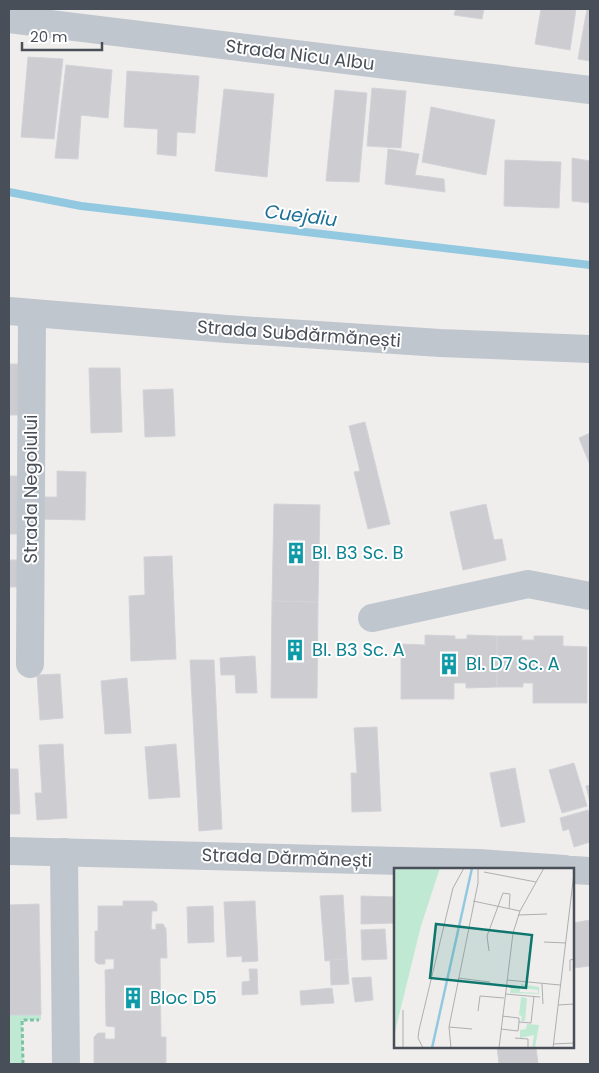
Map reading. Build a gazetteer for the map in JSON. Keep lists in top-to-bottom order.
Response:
{
  "streets": {
    "street": [
      "Strada Nicu Albu",
      "Strada Subdărmănești",
      "Strada Negoiului",
      "Strada Dărmănești"
    ]
  },
  "crossings": [
    ["Strada Subdărmănești", "Strada Negoiului"]
  ],
  "water": ["Cuejdiu"],
  "places": {
    "building": [
      "Bl. B3 Sc. B",
      "Bl. B3 Sc. A",
      "Bl. D7 Sc. A",
      "Bloc D5"
    ]
  },
  "scale_bar": "20 m"
}
